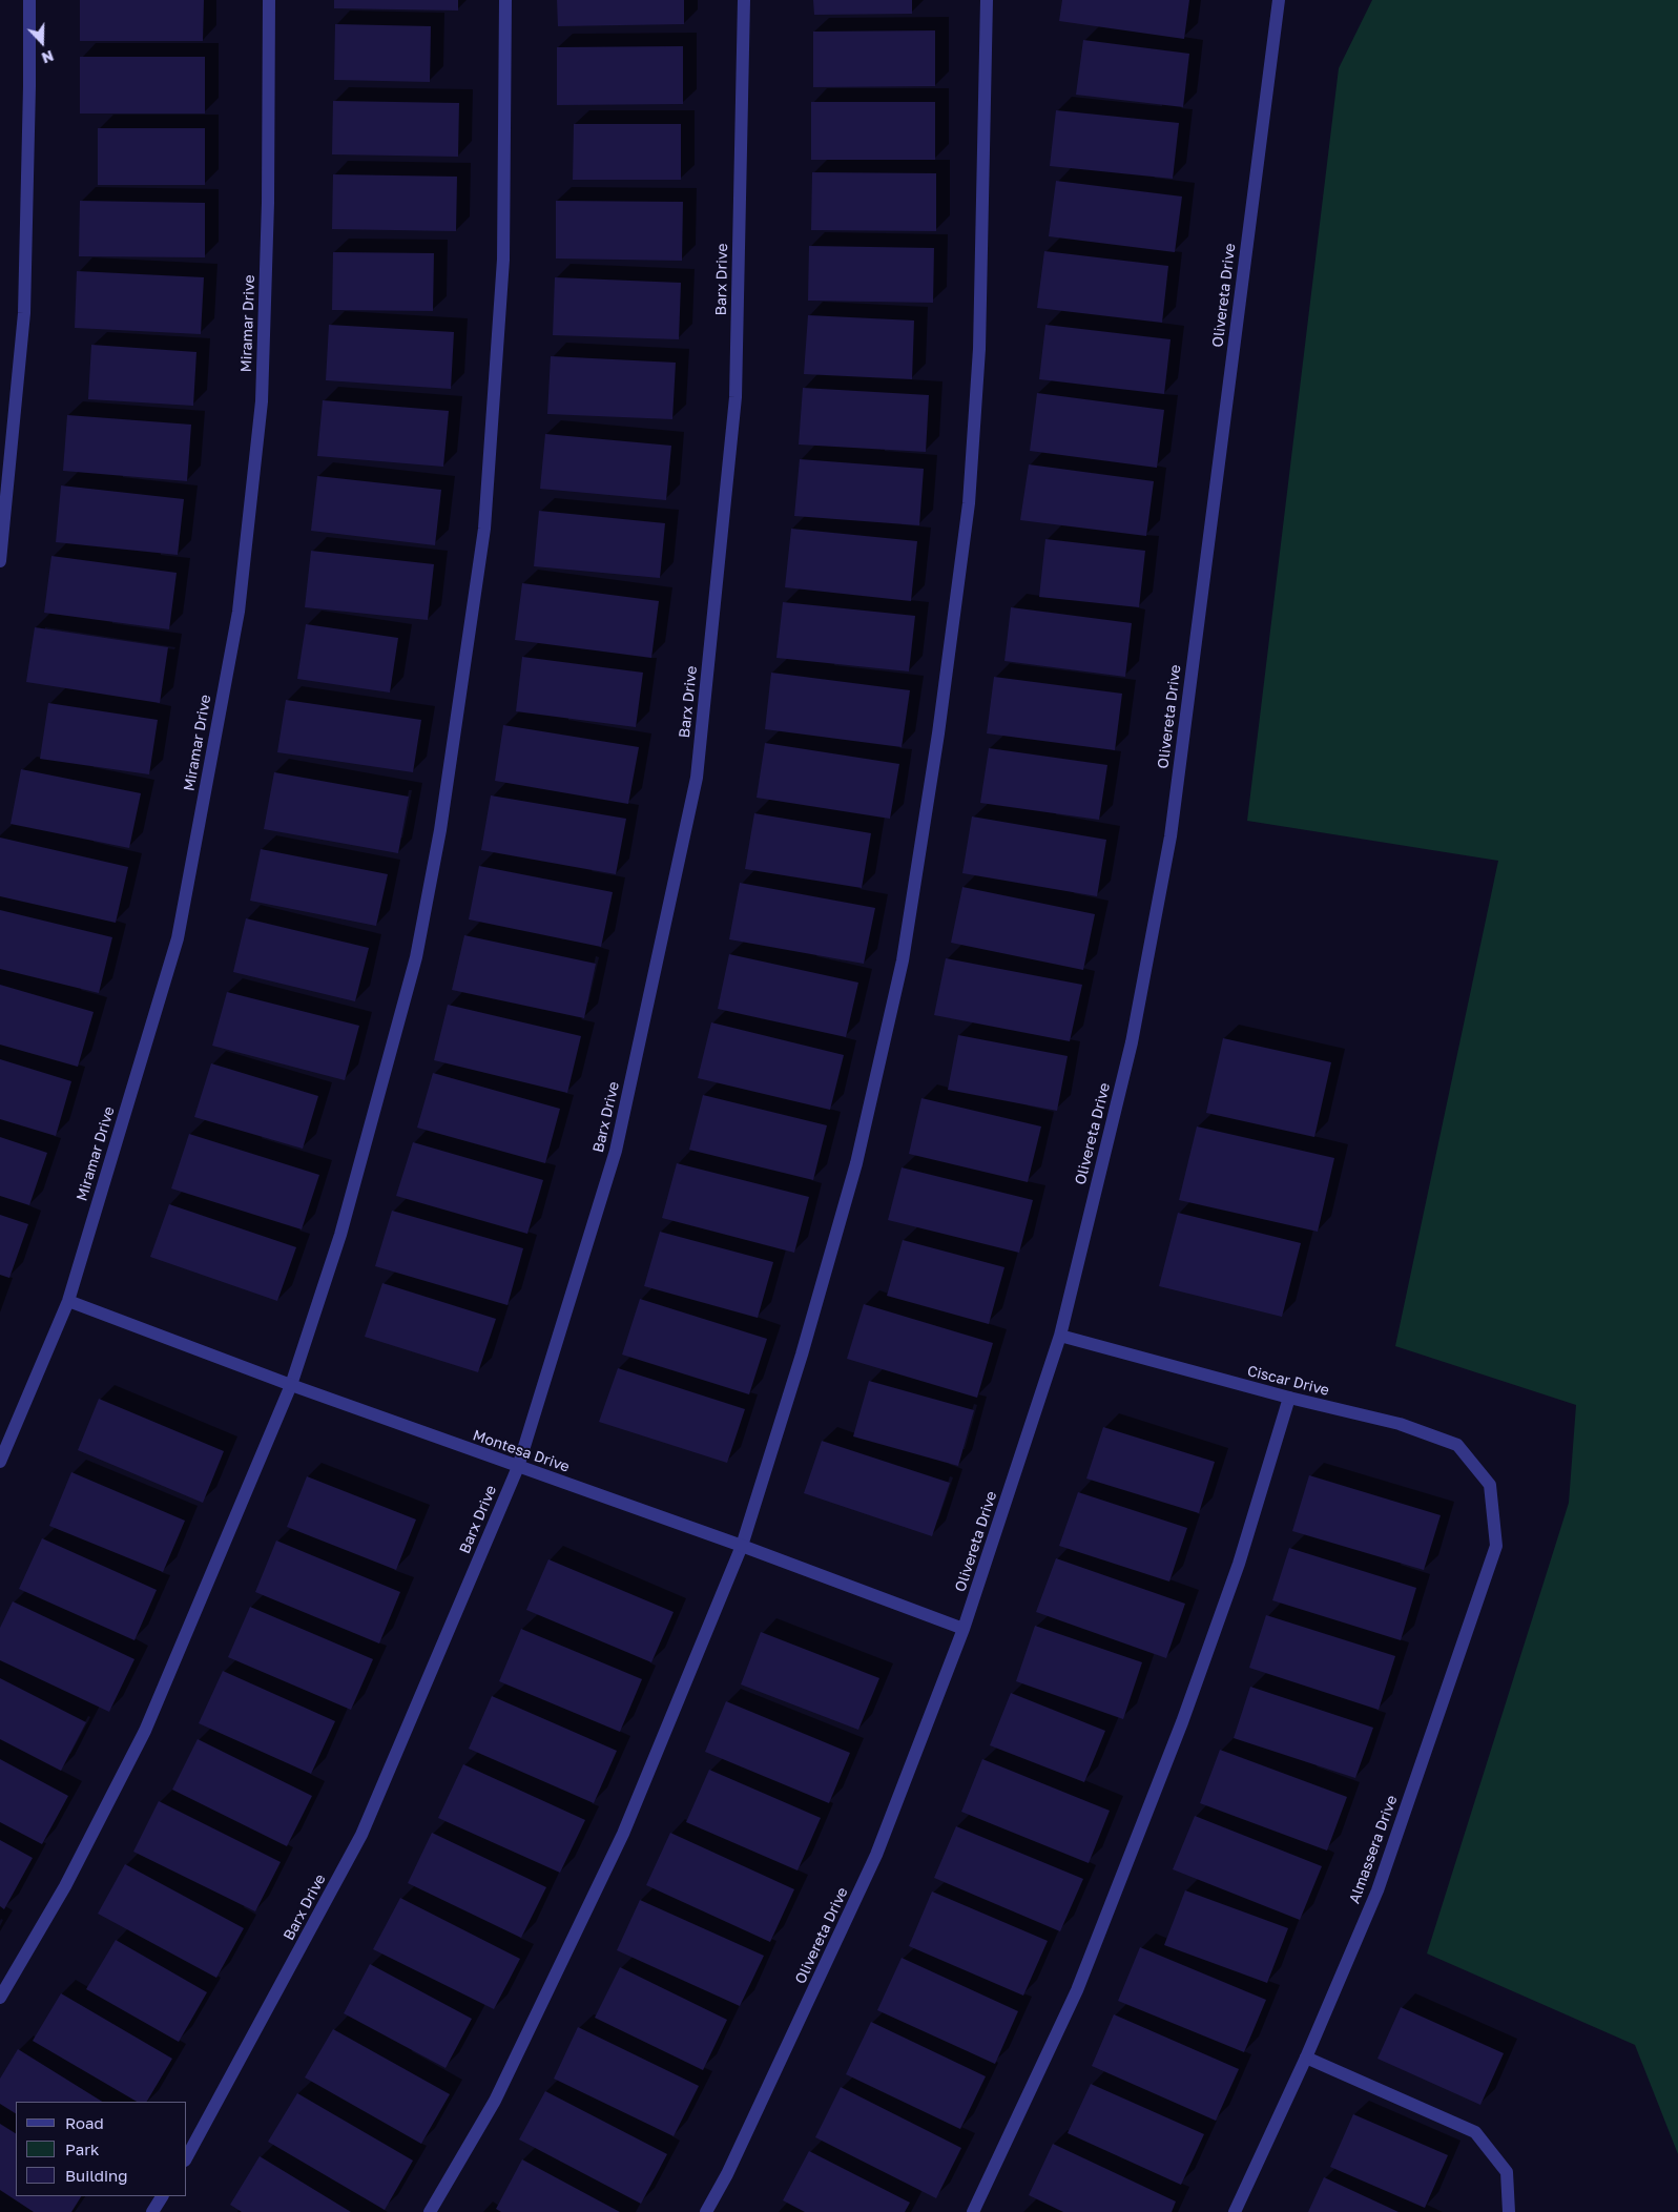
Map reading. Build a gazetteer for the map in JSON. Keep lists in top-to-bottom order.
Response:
{
  "streets": {
    "street": [
      "Barx Drive",
      "Olivereta Drive",
      "Miramar Drive",
      "Ciscar Drive",
      "Montesa Drive",
      "Almassera Drive"
    ]
  },
  "crossings": [
    ["Barx Drive", "Montesa Drive"],
    ["Olivereta Drive", "Ciscar Drive"],
    ["Olivereta Drive", "Montesa Drive"],
    ["Miramar Drive", "Montesa Drive"],
    ["Ciscar Drive", "Almassera Drive"]
  ],
  "legend": ["Road", "Park", "Building"],
  "north": "bottom"
}
